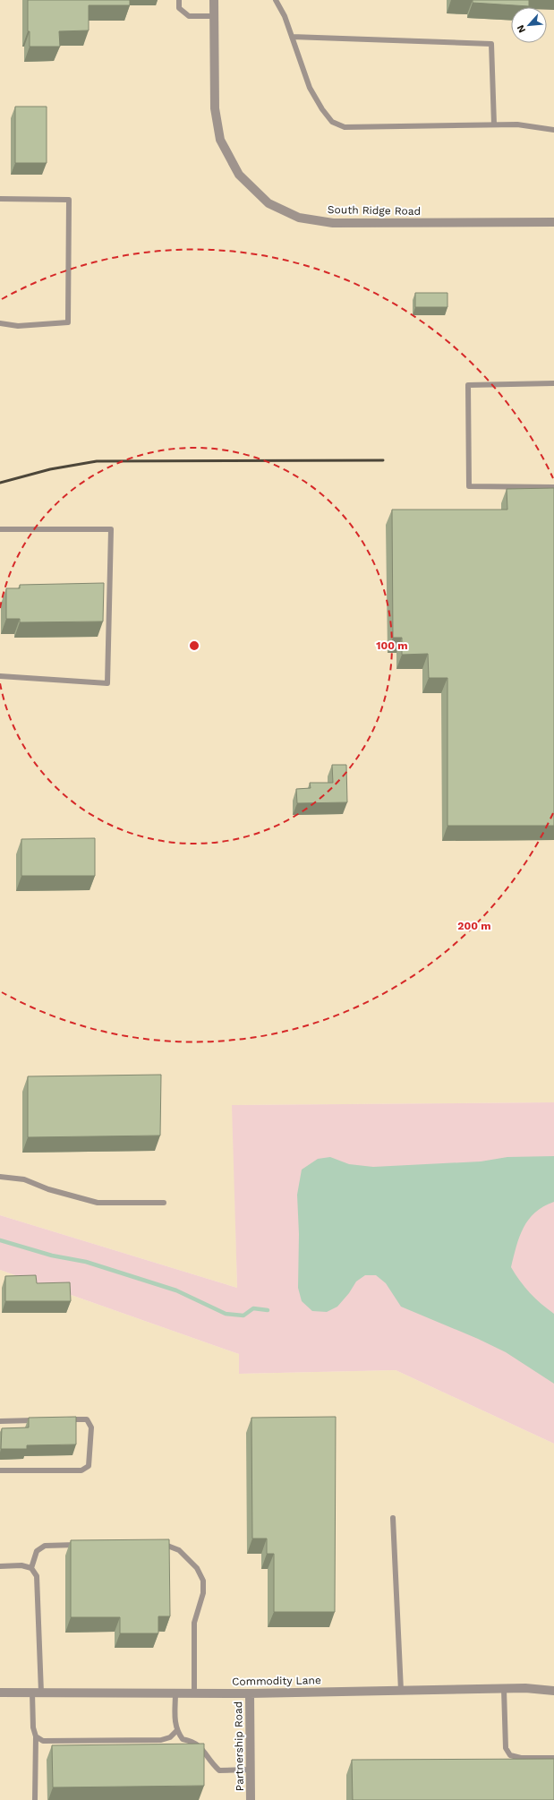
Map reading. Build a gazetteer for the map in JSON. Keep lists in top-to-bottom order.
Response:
{
  "streets": {
    "street": ["South Ridge Road", "Commodity Lane", "Partnership Road"]
  },
  "crossings": [
    ["Commodity Lane", "Partnership Road"]
  ],
  "north": "bottom left",
  "rings": ["100 m", "200 m"]
}
